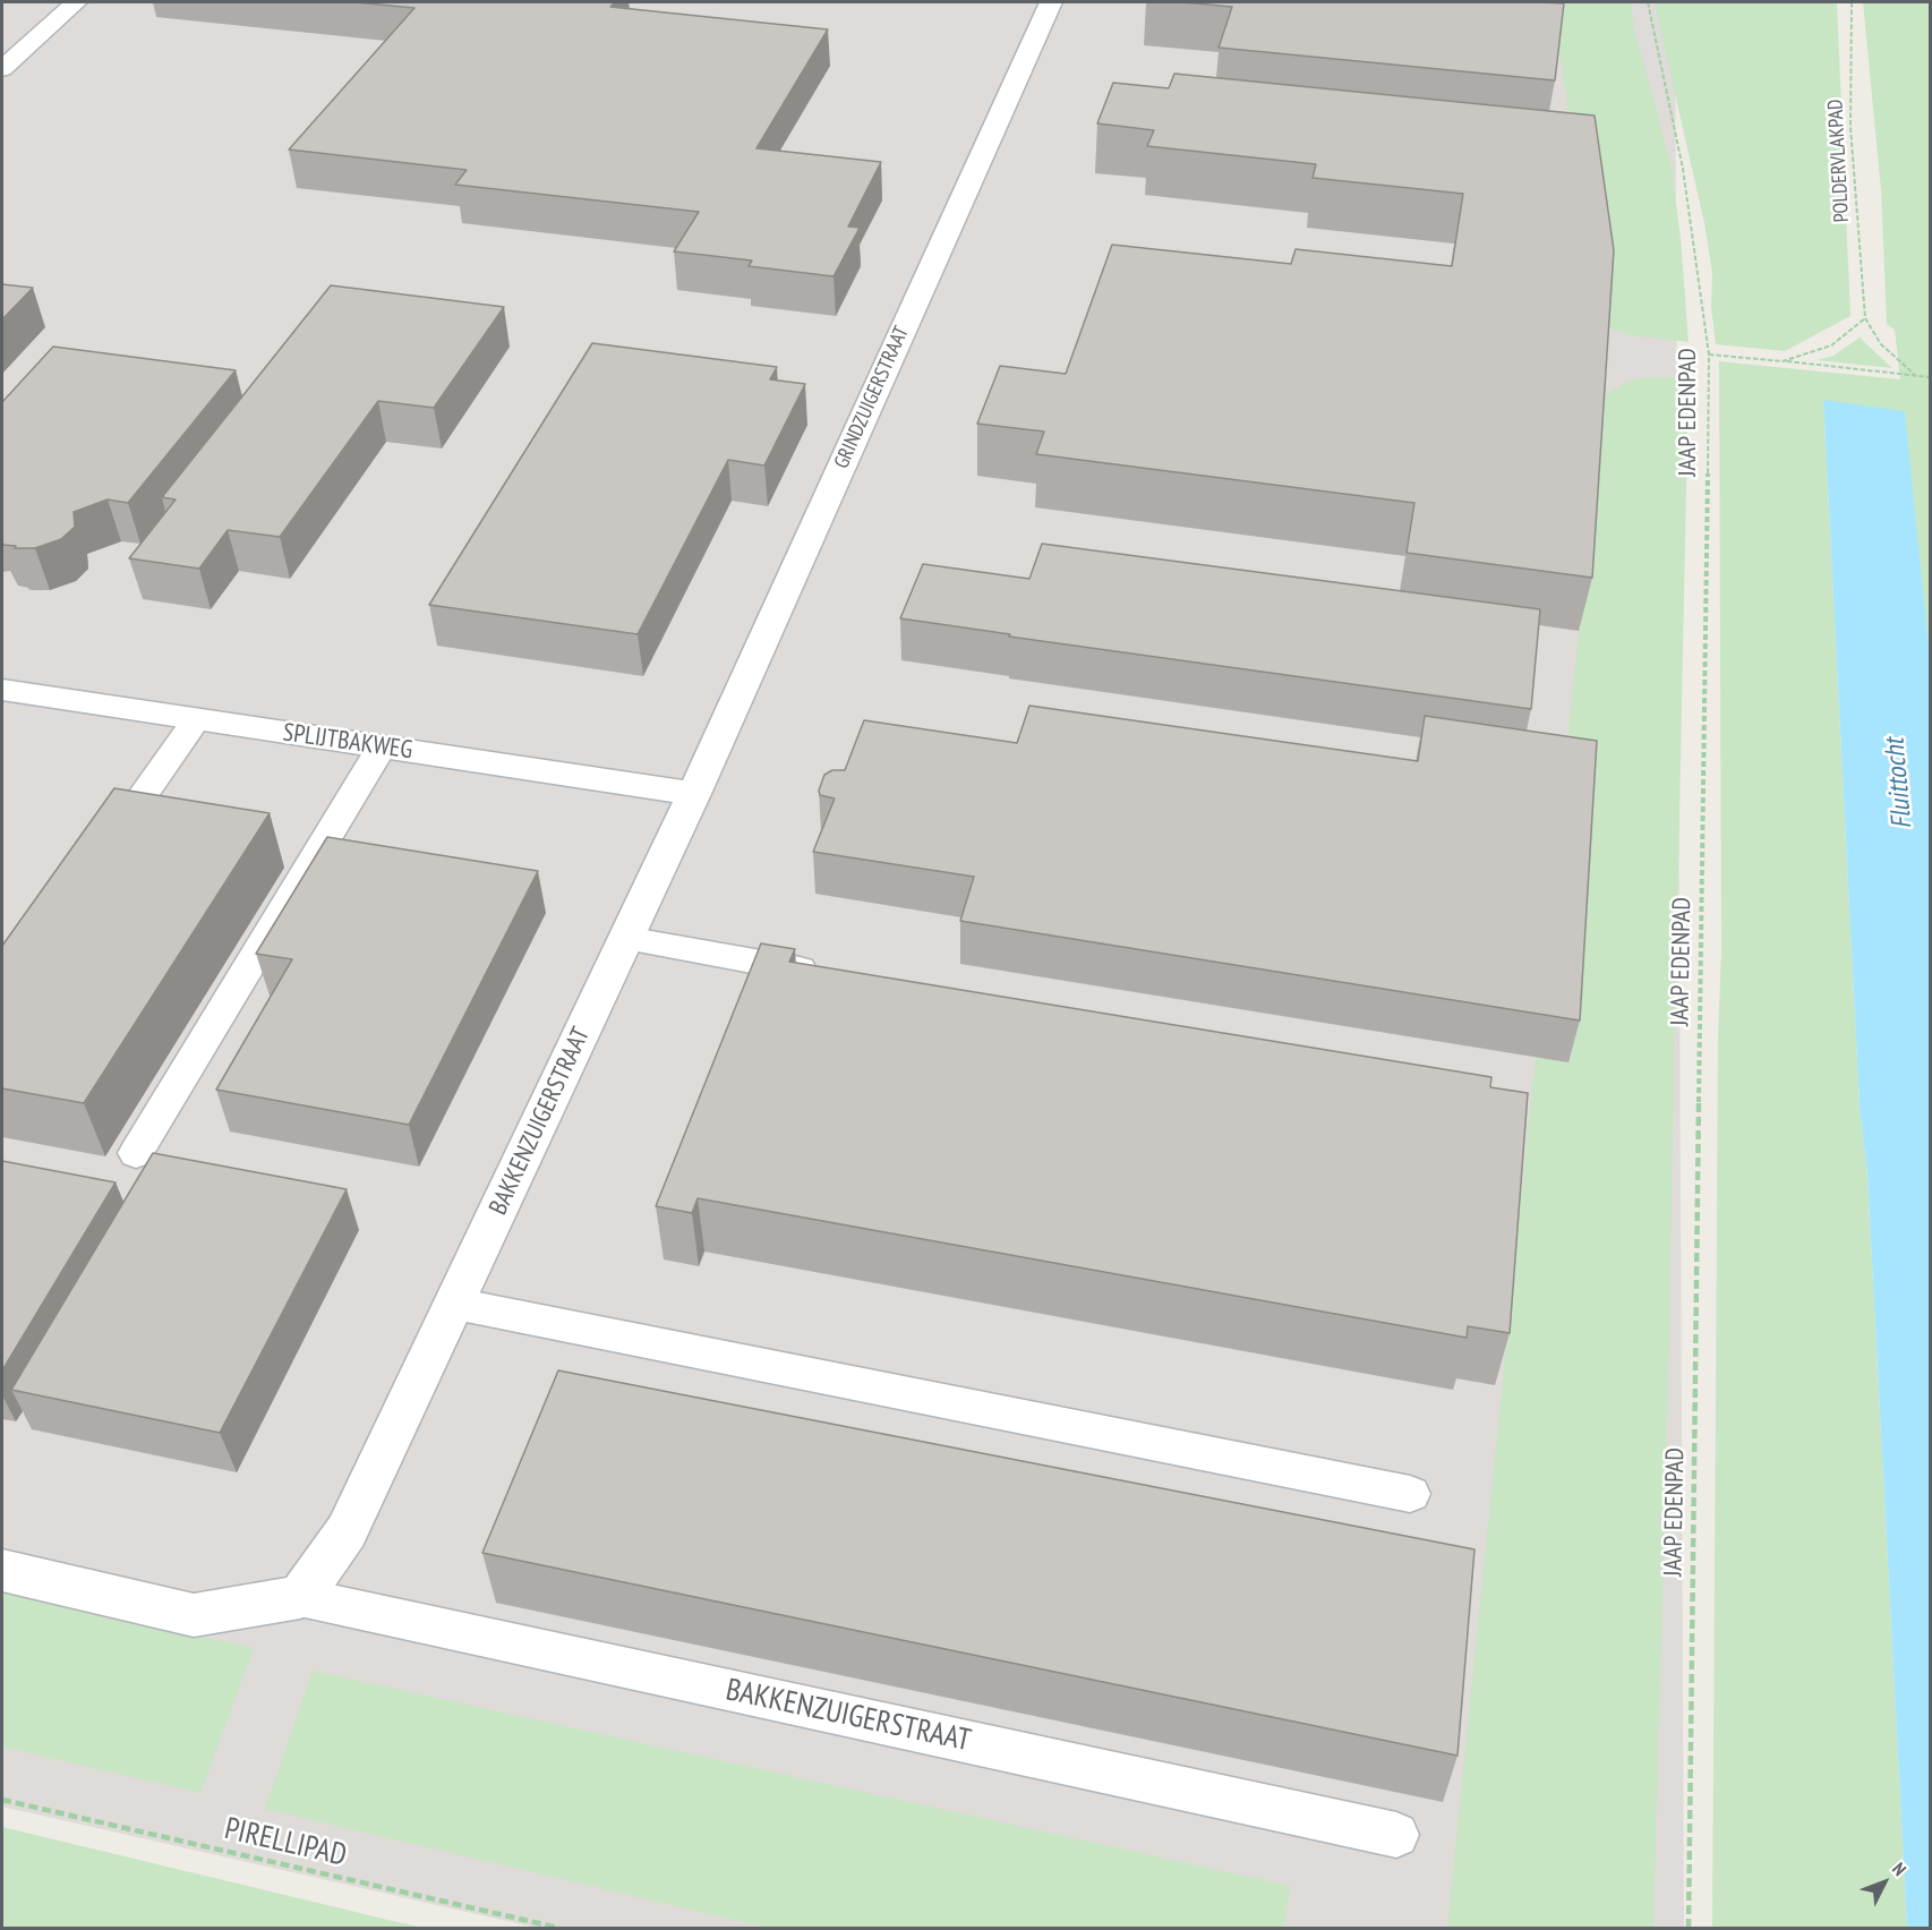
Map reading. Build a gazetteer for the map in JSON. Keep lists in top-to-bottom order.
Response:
{
  "streets": {
    "street": ["GRINDZUIGERSTRAAT", "SPLIJTBAKWEG", "BAKKENZUIGERSTRAAT"],
    "path": ["POLDERVLAKPAD", "JAAP EDENPAD", "PIRELLIPAD"]
  },
  "crossings": [
    ["GRINDZUIGERSTRAAT", "SPLIJTBAKWEG"],
    ["GRINDZUIGERSTRAAT", "BAKKENZUIGERSTRAAT"],
    ["SPLIJTBAKWEG", "BAKKENZUIGERSTRAAT"]
  ],
  "water": ["Fluittocht"],
  "north": "top right"
}
